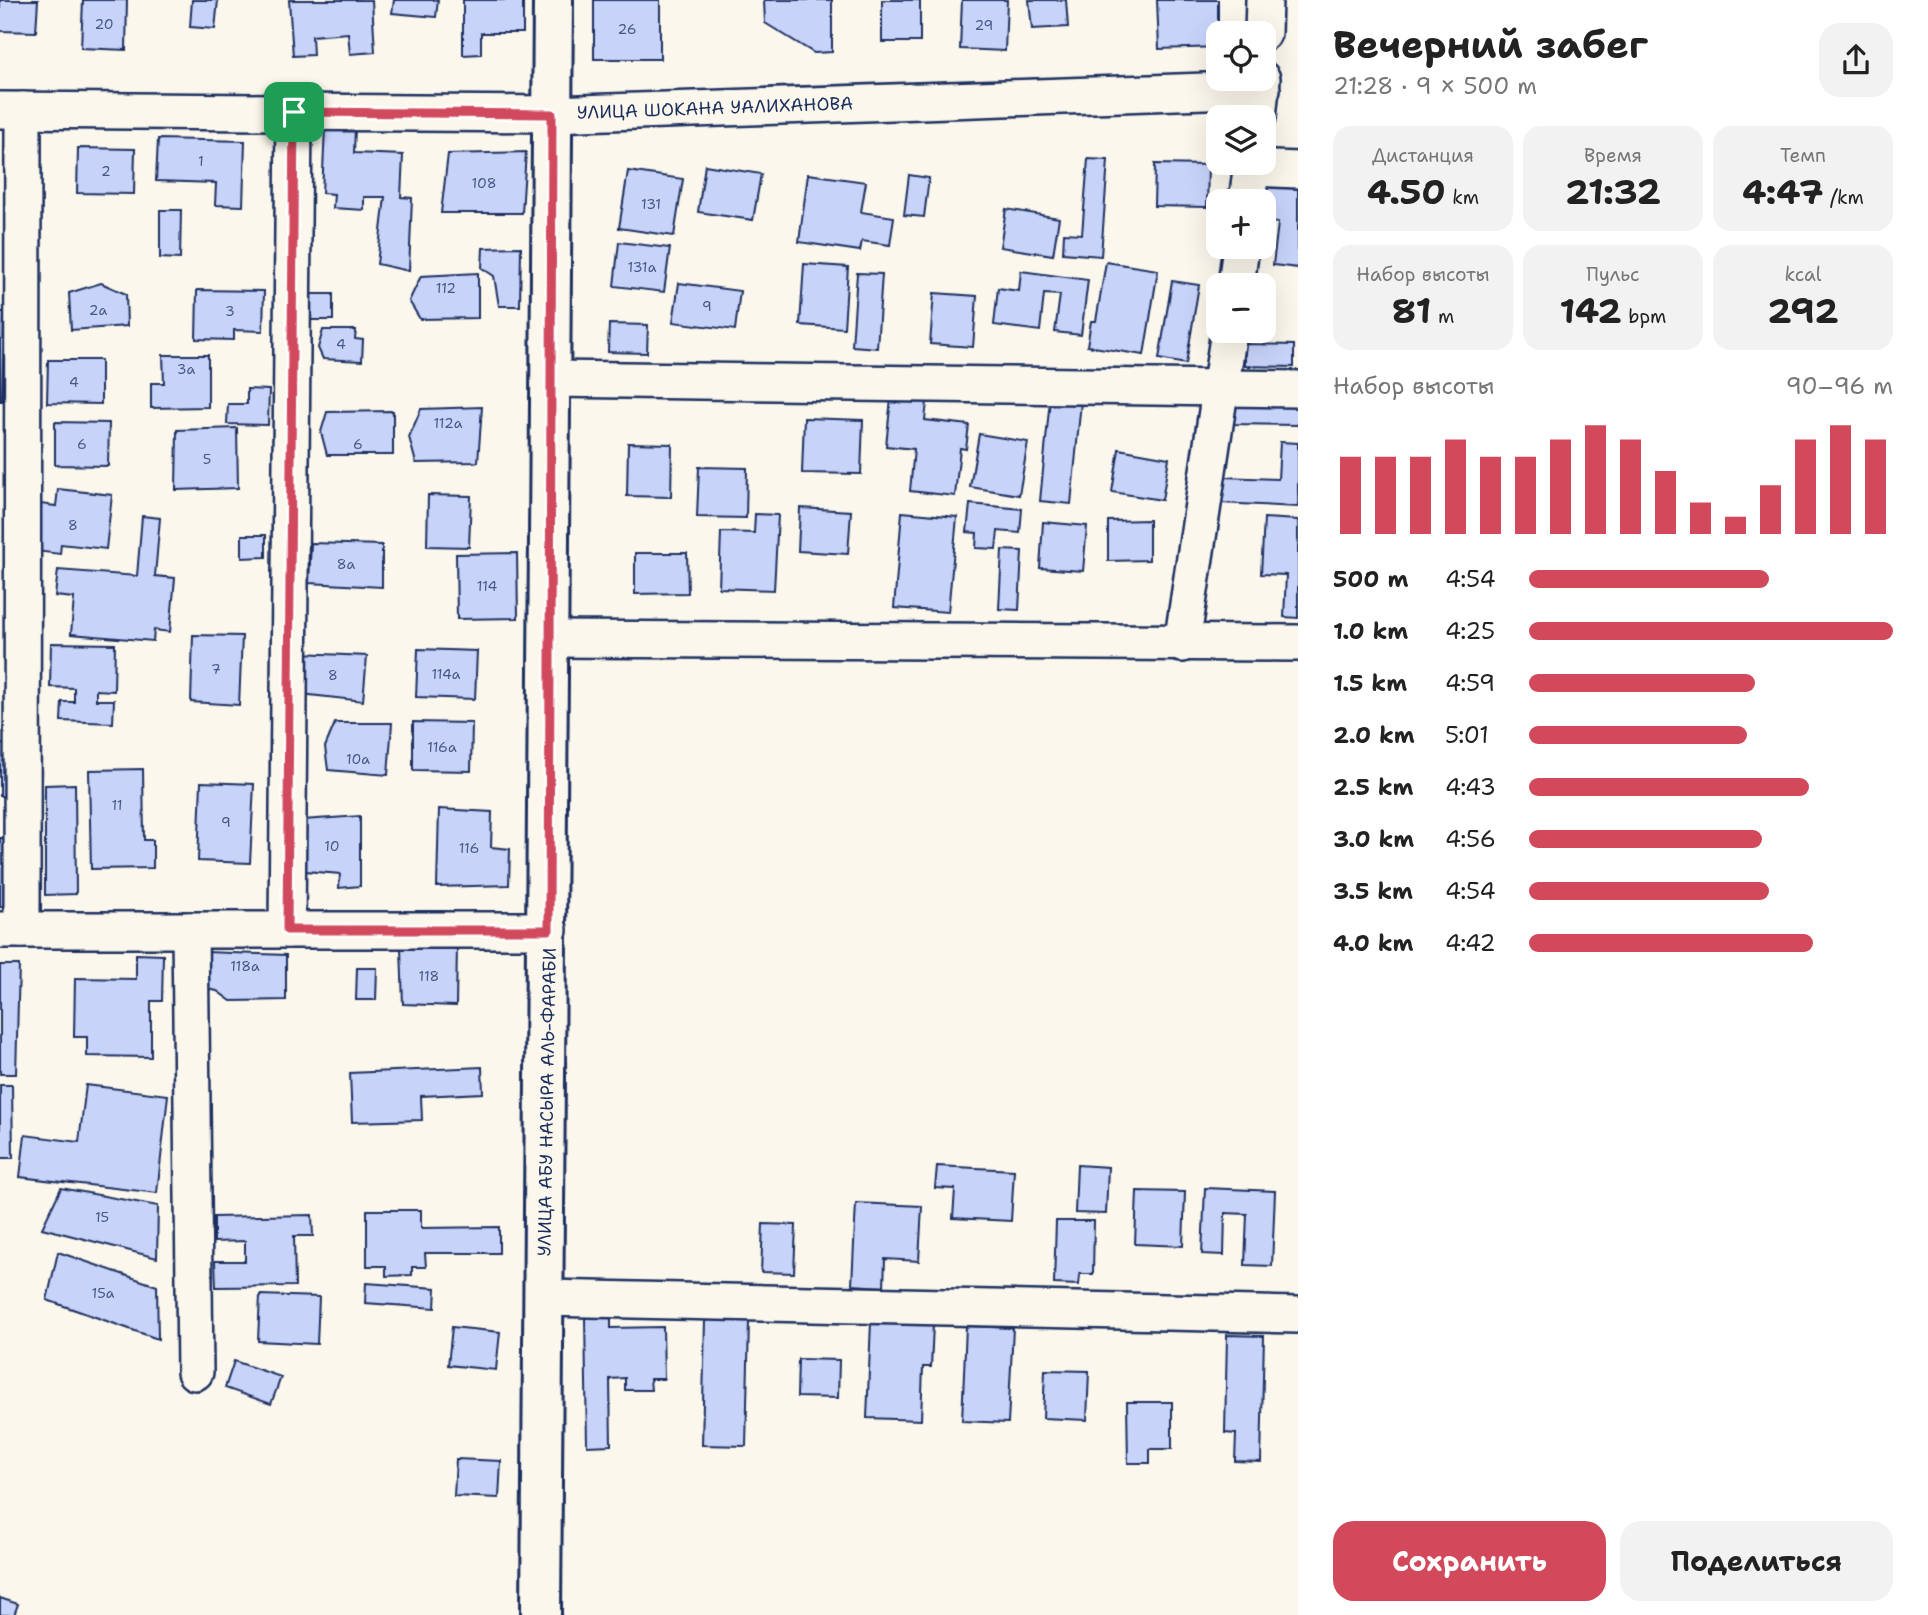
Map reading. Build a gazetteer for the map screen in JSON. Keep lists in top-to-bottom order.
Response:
{
  "streets": {
    "street": ["УЛИЦА ШОКАНА УАЛИХАНОВА", "УЛИЦА АБУ НАСЫРА АЛЬ-ФАРАБИ"]
  },
  "crossings": [
    ["УЛИЦА ШОКАНА УАЛИХАНОВА", "УЛИЦА АБУ НАСЫРА АЛЬ-ФАРАБИ"]
  ],
  "house_numbers": [
    "20",
    "29",
    "26",
    "1",
    "2",
    "108",
    "131",
    "131а",
    "112",
    "9",
    "2а",
    "3",
    "4",
    "3а",
    "4",
    "112а",
    "6",
    "6",
    "5",
    "8",
    "8а",
    "114",
    "7",
    "114а",
    "8",
    "116а",
    "10а",
    "11",
    "9",
    "10",
    "116",
    "118а",
    "118",
    "15",
    "15а"
  ],
  "page": {
    "heading": ["Вечерний забег", "21:28 · 9 × 500 m"],
    "map_buttons": ["+", "−"],
    "stats": [
      ["Дистанция", "4.50 km"],
      ["Время", "21:32"],
      ["Темп", "4:47 /km"],
      ["Набор высоты", "81 m"],
      ["Пульс", "142 bpm"],
      ["kcal", "292"]
    ],
    "chart": ["Набор высоты", "90–96 m"],
    "list": [
      {
        "name": "500 m",
        "note": "4:54"
      },
      {
        "name": "1.0 km",
        "note": "4:25"
      },
      {
        "name": "1.5 km",
        "note": "4:59"
      },
      {
        "name": "2.0 km",
        "note": "5:01"
      },
      {
        "name": "2.5 km",
        "note": "4:43"
      },
      {
        "name": "3.0 km",
        "note": "4:56"
      },
      {
        "name": "3.5 km",
        "note": "4:54"
      },
      {
        "name": "4.0 km",
        "note": "4:42"
      }
    ],
    "buttons": ["Сохранить", "Поделиться"]
  }
}
